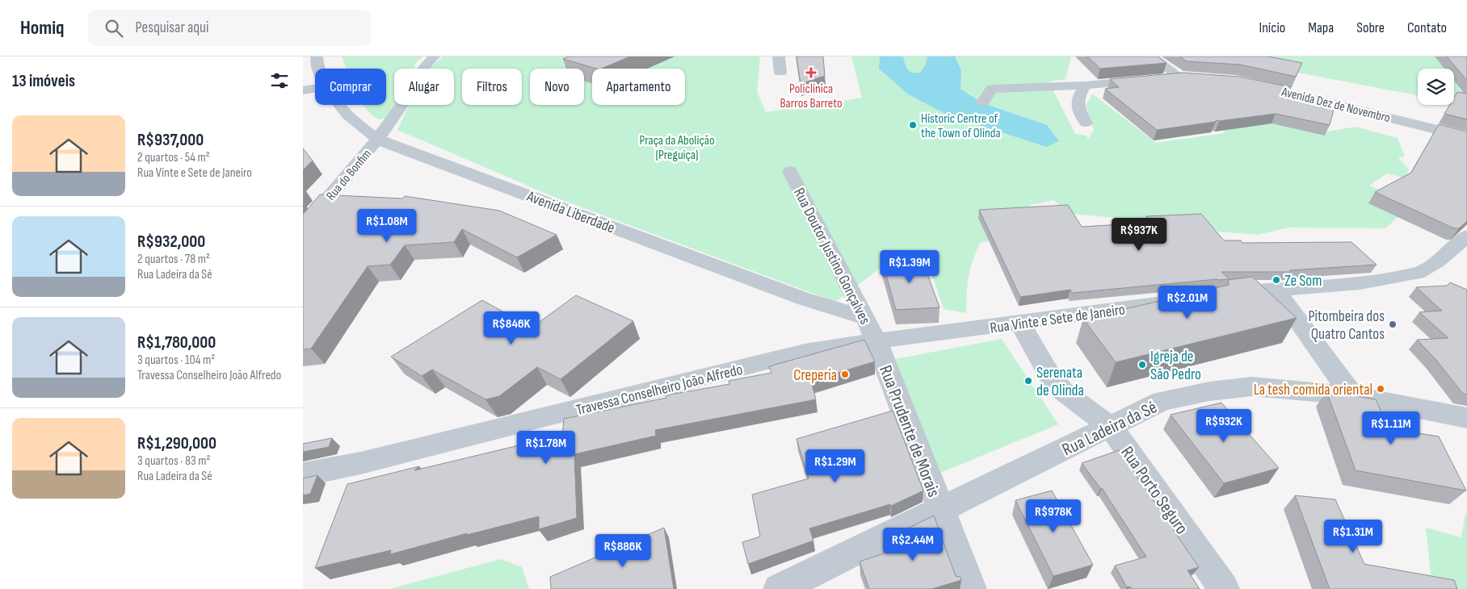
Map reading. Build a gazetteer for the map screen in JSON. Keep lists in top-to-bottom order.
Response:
{
  "streets": {
    "street": [
      "Avenida Dez de Novembro",
      "Rua do Bonfim",
      "Avenida Liberdade",
      "Rua Doutor Justino Gonçalves",
      "Rua Vinte e Sete de Janeiro",
      "Travessa Conselheiro João Alfredo",
      "Rua Ladeira da Sé",
      "Rua Prudente de Morais",
      "Rua Porto Seguro"
    ]
  },
  "crossings": [
    ["Rua do Bonfim", "Avenida Liberdade"],
    ["Avenida Liberdade", "Rua Doutor Justino Gonçalves"],
    ["Avenida Liberdade", "Rua Vinte e Sete de Janeiro"],
    ["Avenida Liberdade", "Travessa Conselheiro João Alfredo"],
    ["Avenida Liberdade", "Rua Prudente de Morais"],
    ["Rua Doutor Justino Gonçalves", "Rua Vinte e Sete de Janeiro"],
    ["Rua Doutor Justino Gonçalves", "Travessa Conselheiro João Alfredo"],
    ["Rua Doutor Justino Gonçalves", "Rua Prudente de Morais"],
    ["Rua Vinte e Sete de Janeiro", "Travessa Conselheiro João Alfredo"],
    ["Rua Vinte e Sete de Janeiro", "Rua Prudente de Morais"],
    ["Rua Vinte e Sete de Janeiro", "Rua Porto Seguro"],
    ["Travessa Conselheiro João Alfredo", "Rua Prudente de Morais"],
    ["Rua Ladeira da Sé", "Rua Prudente de Morais"],
    ["Rua Ladeira da Sé", "Rua Porto Seguro"]
  ],
  "parks": ["Praça da Abolição (Preguiça)"],
  "places": {
    "health": ["Policlínica Barros Barreto"],
    "other": [
      "Historic Centre of the Town of Olinda",
      "Ze Som",
      "Pitombeira dos Quatro Cantos",
      "Igreja de São Pedro",
      "Creperia",
      "Serenata de Olinda",
      "La tesh comida oriental"
    ]
  },
  "page": {
    "header": "Homiq",
    "search": "Pesquisar aqui",
    "nav": [
      "Início",
      "Mapa",
      "Sobre",
      "Contato"
    ],
    "heading": "13 imóveis",
    "chip": [
      "Comprar",
      "Alugar",
      "Filtros",
      "Novo",
      "Apartamento"
    ],
    "list": [
      {
        "name": "R$937,000",
        "note": "2 quartos · 54 m² · Rua Vinte e Sete de Janeiro"
      },
      {
        "name": "R$932,000",
        "note": "2 quartos · 78 m² · Rua Ladeira da Sé"
      },
      {
        "name": "R$1,780,000",
        "note": "3 quartos · 104 m² · Travessa Conselheiro João Alfredo"
      },
      {
        "name": "R$1,290,000",
        "note": "3 quartos · 83 m² · Rua Ladeira da Sé"
      }
    ],
    "price": [
      "R$1.08M",
      "R$937K",
      "R$1.39M",
      "R$2.01M",
      "R$846K",
      "R$932K",
      "R$1.11M",
      "R$1.78M",
      "R$1.29M",
      "R$978K",
      "R$1.31M",
      "R$2.44M",
      "R$886K"
    ]
  }
}
